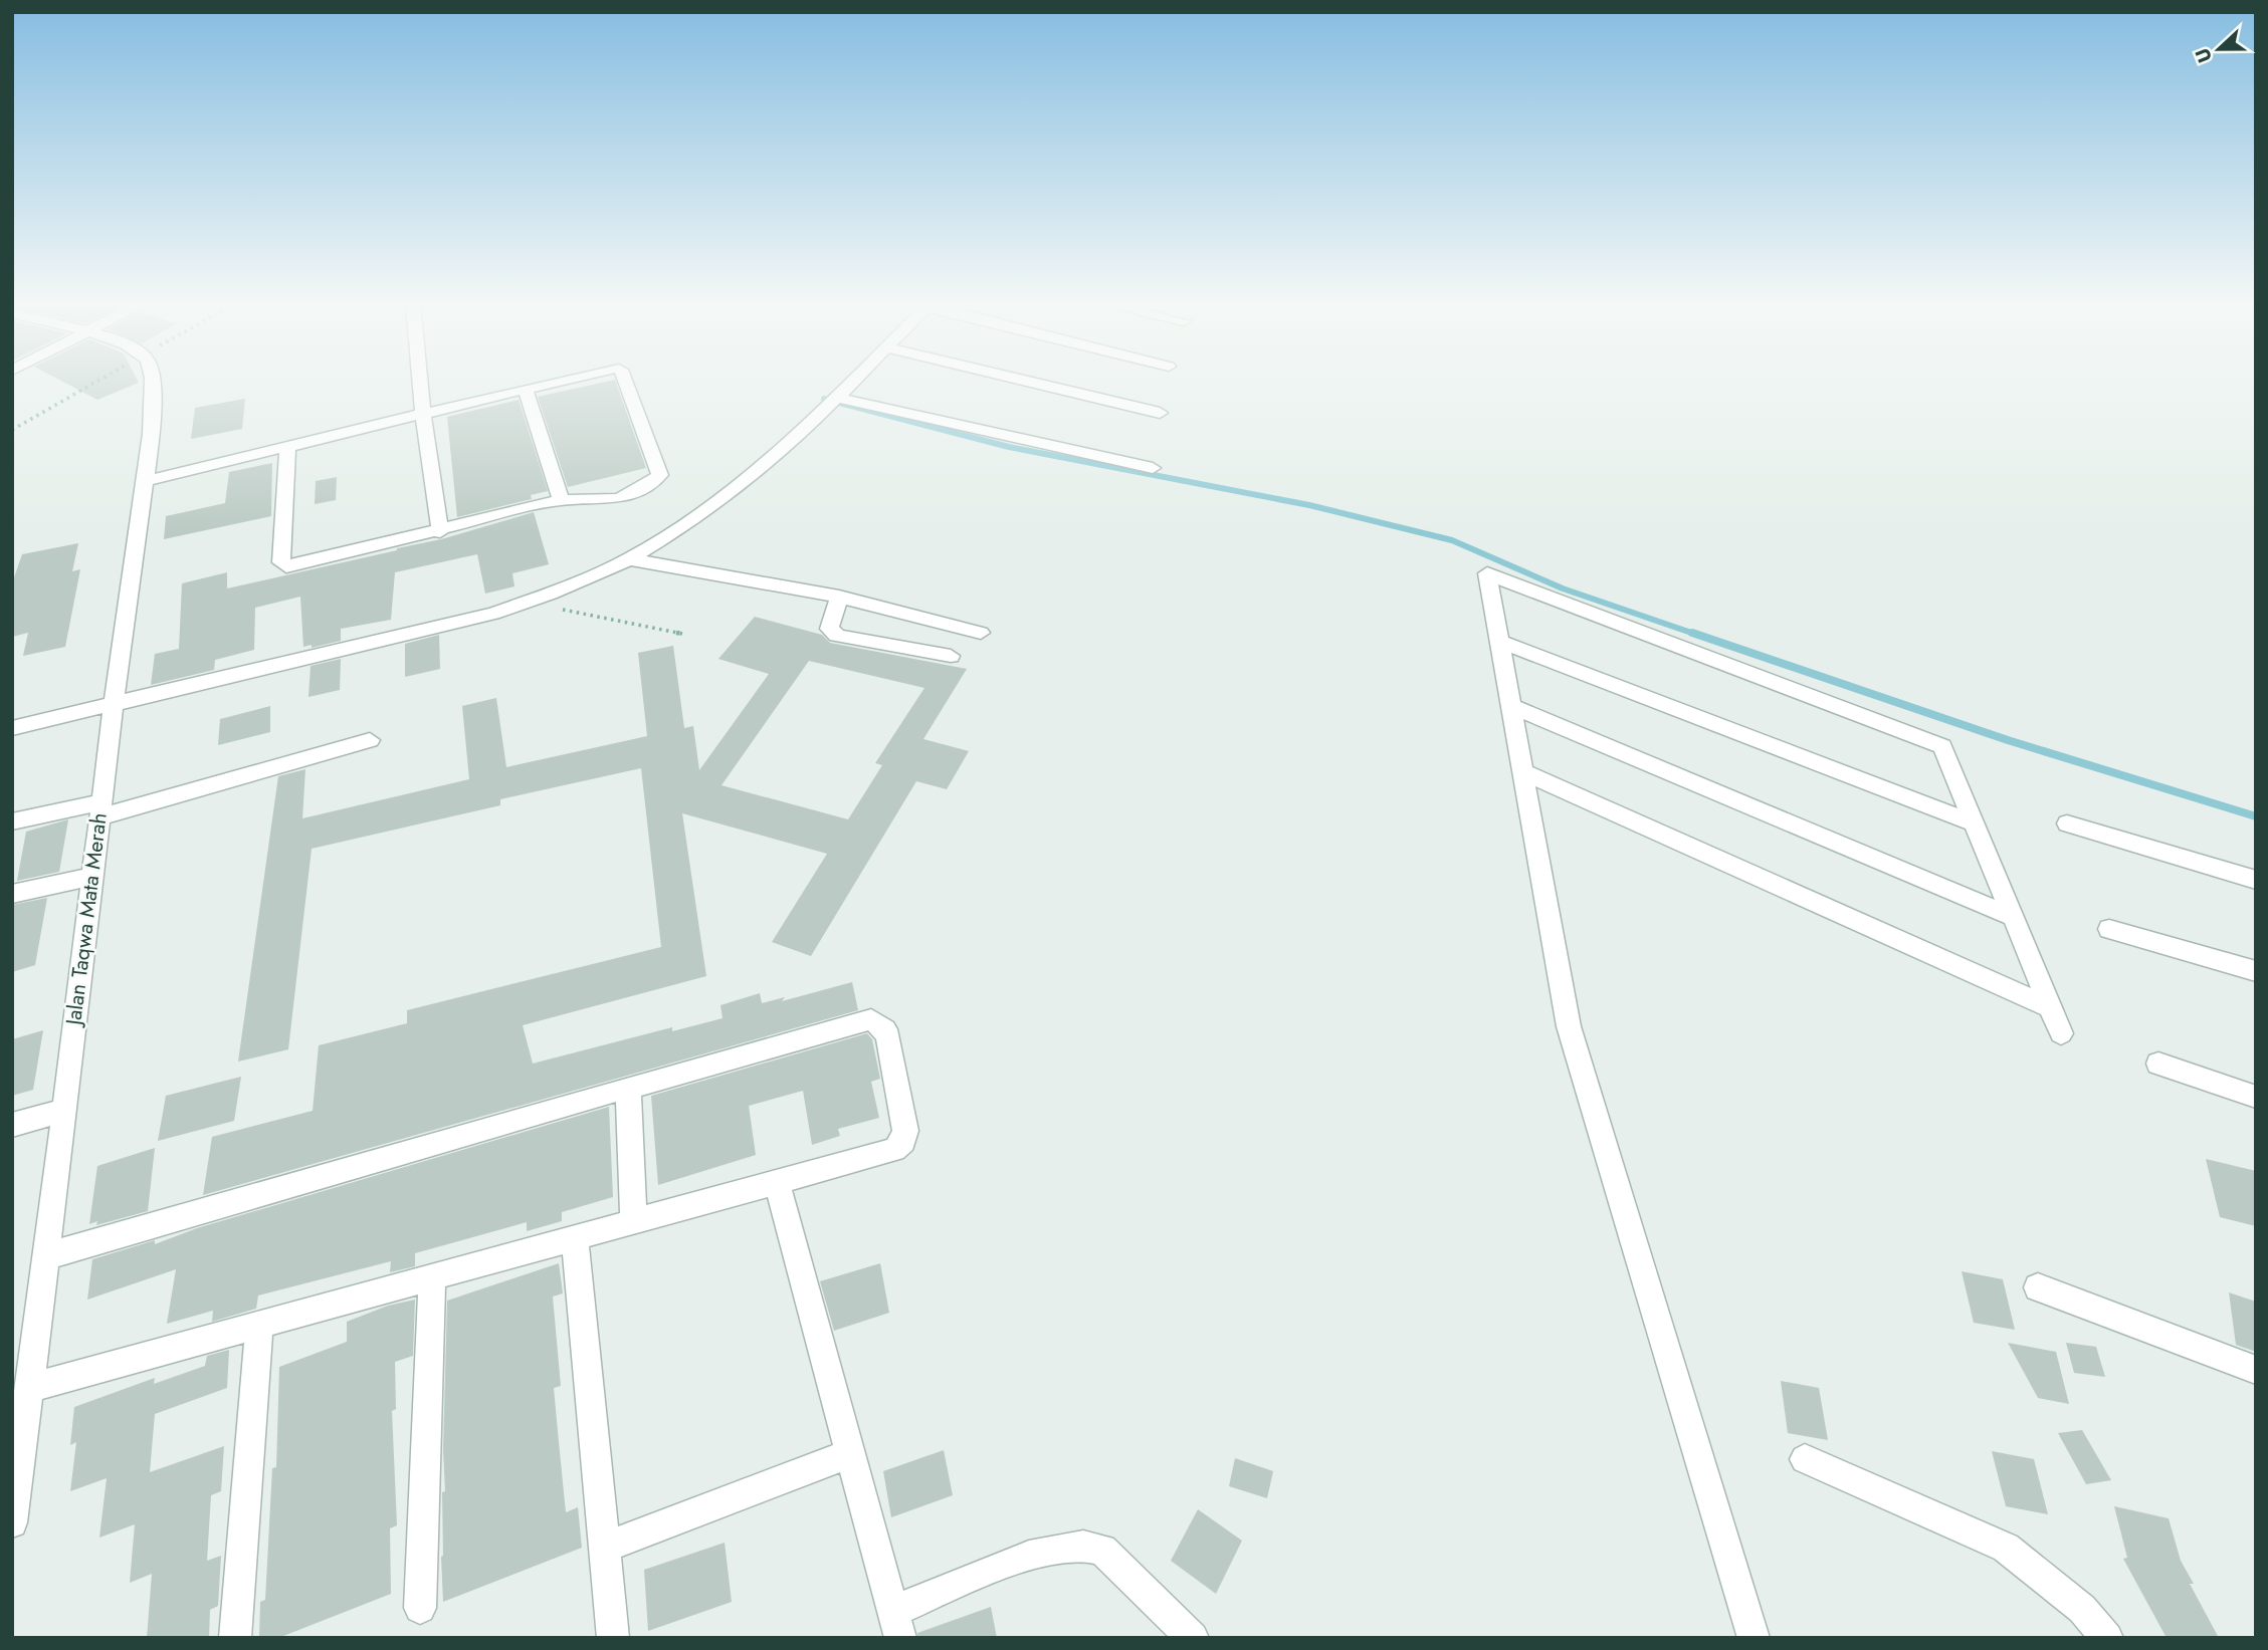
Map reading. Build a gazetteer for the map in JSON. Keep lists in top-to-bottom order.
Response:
{
  "streets": {
    "street": ["Jalan Taqwa Mata Merah"]
  },
  "north": "left"
}
